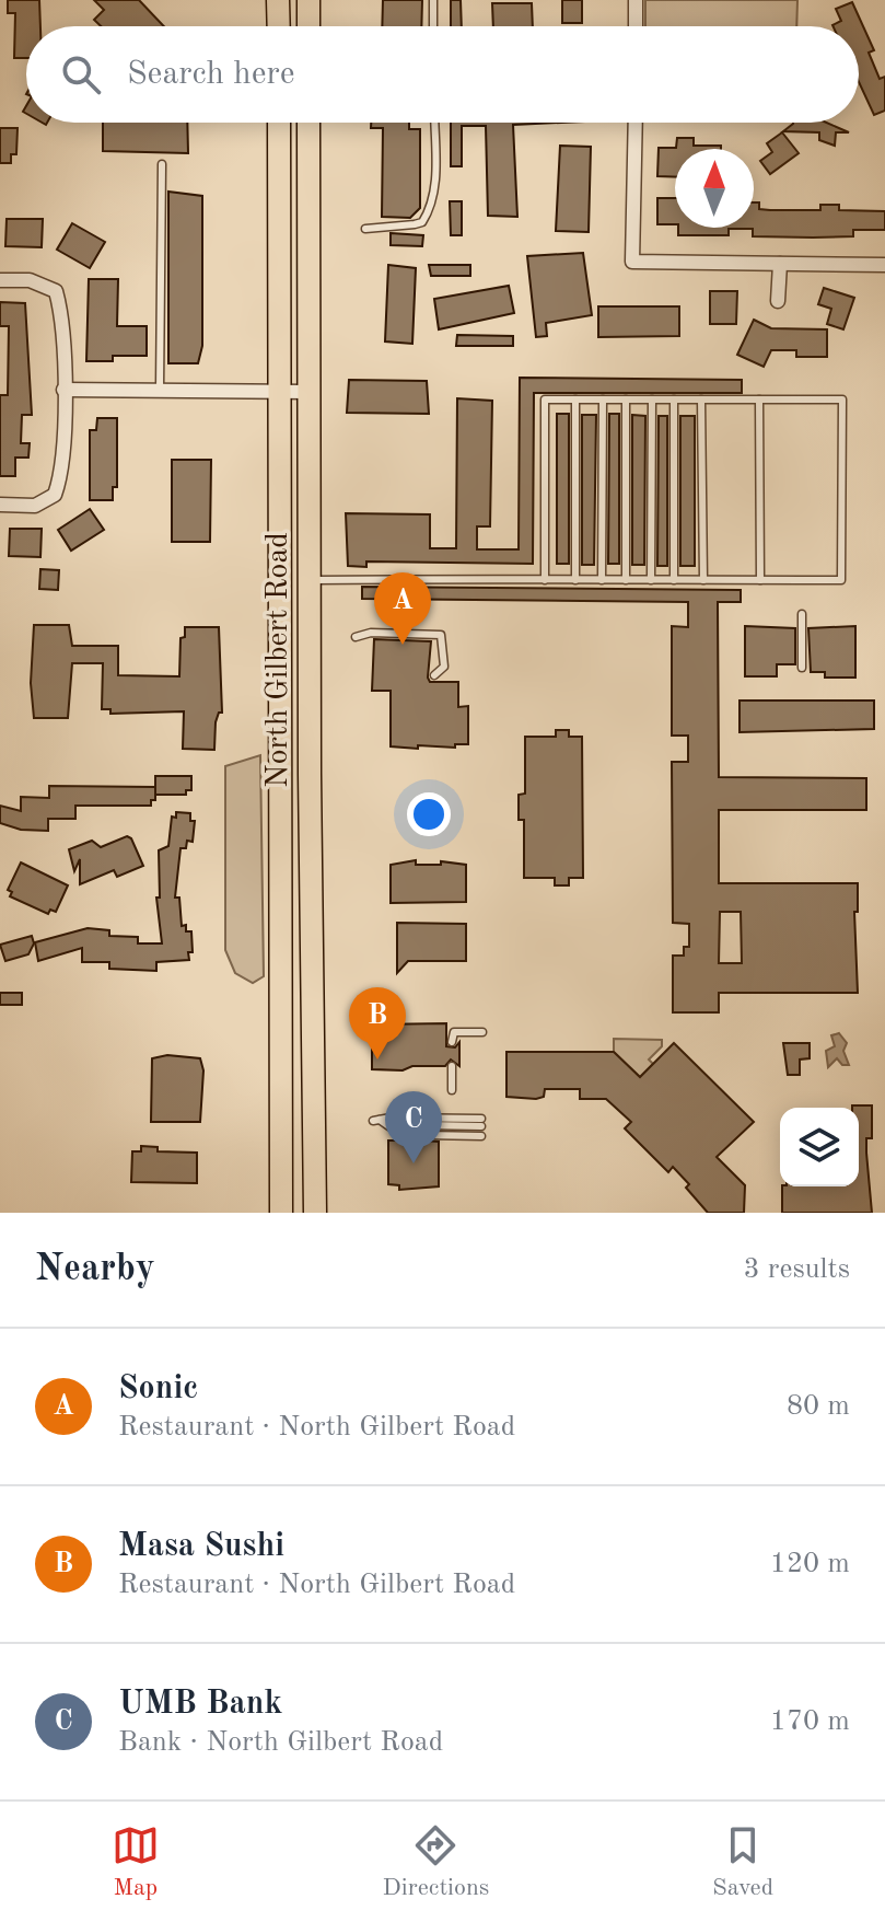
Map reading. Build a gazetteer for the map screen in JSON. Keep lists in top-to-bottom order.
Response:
{
  "streets": {
    "main road": ["North Gilbert Road"]
  },
  "north": "top",
  "page": {
    "search": "Search here",
    "pins": ["A", "B", "C"],
    "heading": ["Nearby", "3 results"],
    "list": [
      {
        "mark": "A",
        "name": "Sonic",
        "note": "Restaurant · North Gilbert Road",
        "value": "80 m"
      },
      {
        "mark": "B",
        "name": "Masa Sushi",
        "note": "Restaurant · North Gilbert Road",
        "value": "120 m"
      },
      {
        "mark": "C",
        "name": "UMB Bank",
        "note": "Bank · North Gilbert Road",
        "value": "170 m"
      }
    ],
    "nav": ["Map", "Directions", "Saved"]
  }
}
